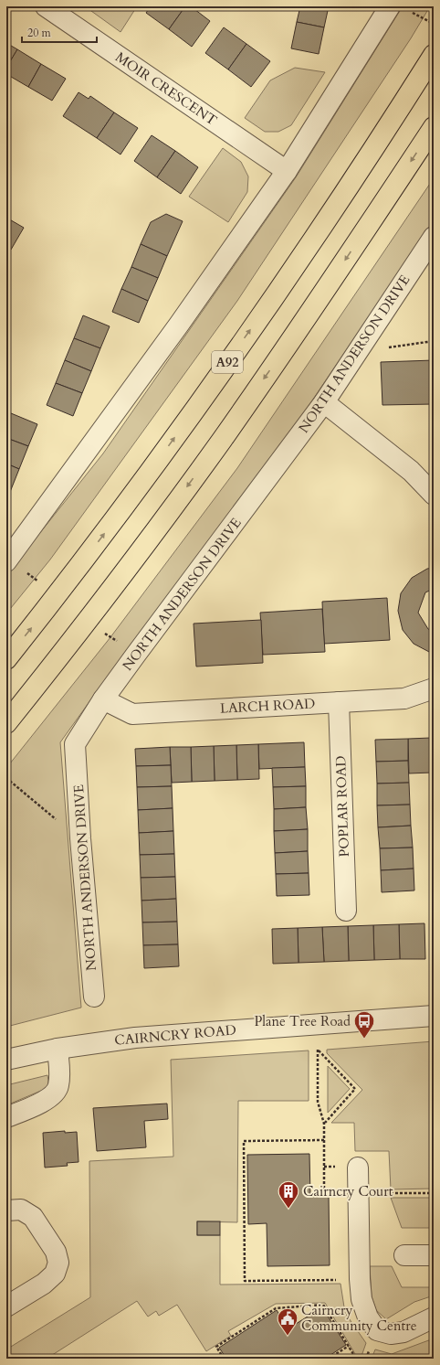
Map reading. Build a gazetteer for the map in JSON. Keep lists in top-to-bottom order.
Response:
{
  "streets": {
    "main road": ["A92"],
    "street": [
      "MOIR CRESCENT",
      "NORTH ANDERSON DRIVE",
      "LARCH ROAD",
      "POPLAR ROAD",
      "CAIRNCRY ROAD"
    ]
  },
  "crossings": [
    ["NORTH ANDERSON DRIVE", "LARCH ROAD"],
    ["LARCH ROAD", "POPLAR ROAD"]
  ],
  "places": {
    "bus stop": ["Plane Tree Road"],
    "building": ["Cairncry Court"],
    "public building": ["Cairncry Community Centre"]
  },
  "scale_bar": "20 m"
}
